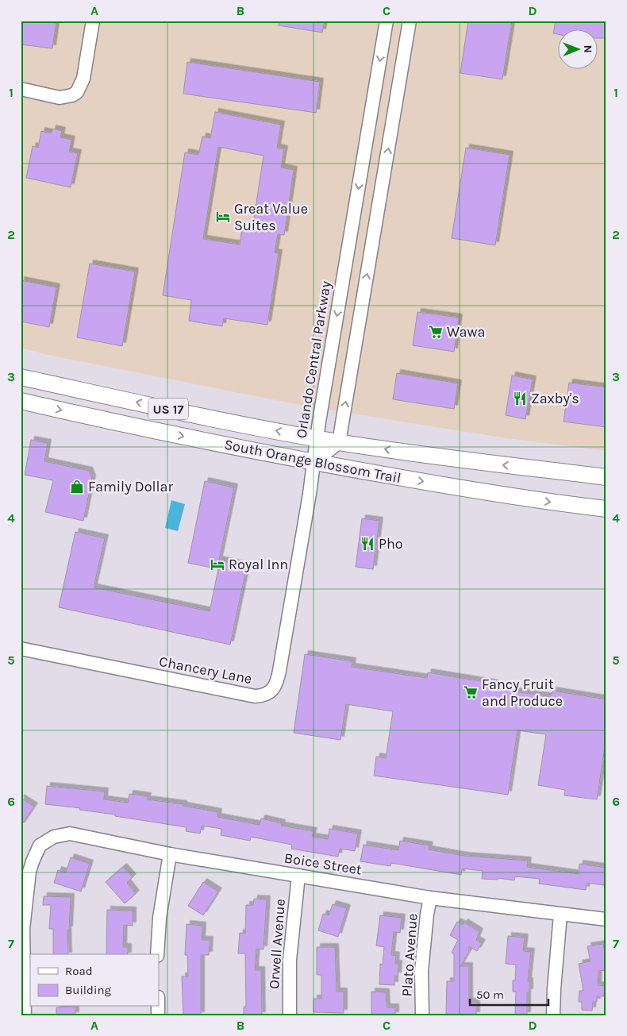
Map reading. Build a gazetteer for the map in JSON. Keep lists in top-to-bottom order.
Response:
{
  "streets": {
    "main road": ["US 17", "South Orange Blossom Trail"],
    "street": [
      "Orlando Central Parkway",
      "Chancery Lane",
      "Boice Street",
      "Orwell Avenue",
      "Plato Avenue"
    ]
  },
  "crossings": [
    ["Orlando Central Parkway", "South Orange Blossom Trail"],
    ["Orlando Central Parkway", "Chancery Lane"],
    ["South Orange Blossom Trail", "Chancery Lane"],
    ["Boice Street", "Orwell Avenue"],
    ["Boice Street", "Plato Avenue"]
  ],
  "places": {
    "hotel": ["Great Value Suites", "Royal Inn"],
    "supermarket": ["Wawa", "Fancy Fruit and Produce"],
    "restaurant": ["Zaxby's", "Pho"],
    "shop": ["Family Dollar"]
  },
  "legend": ["Road", "Building"],
  "scale_bar": "50 m",
  "north": "right",
  "grid": {
    "columns": [
      "A",
      "B",
      "C",
      "D"
    ],
    "rows": [
      "1",
      "2",
      "3",
      "4",
      "5",
      "6",
      "7"
    ]
  }
}
